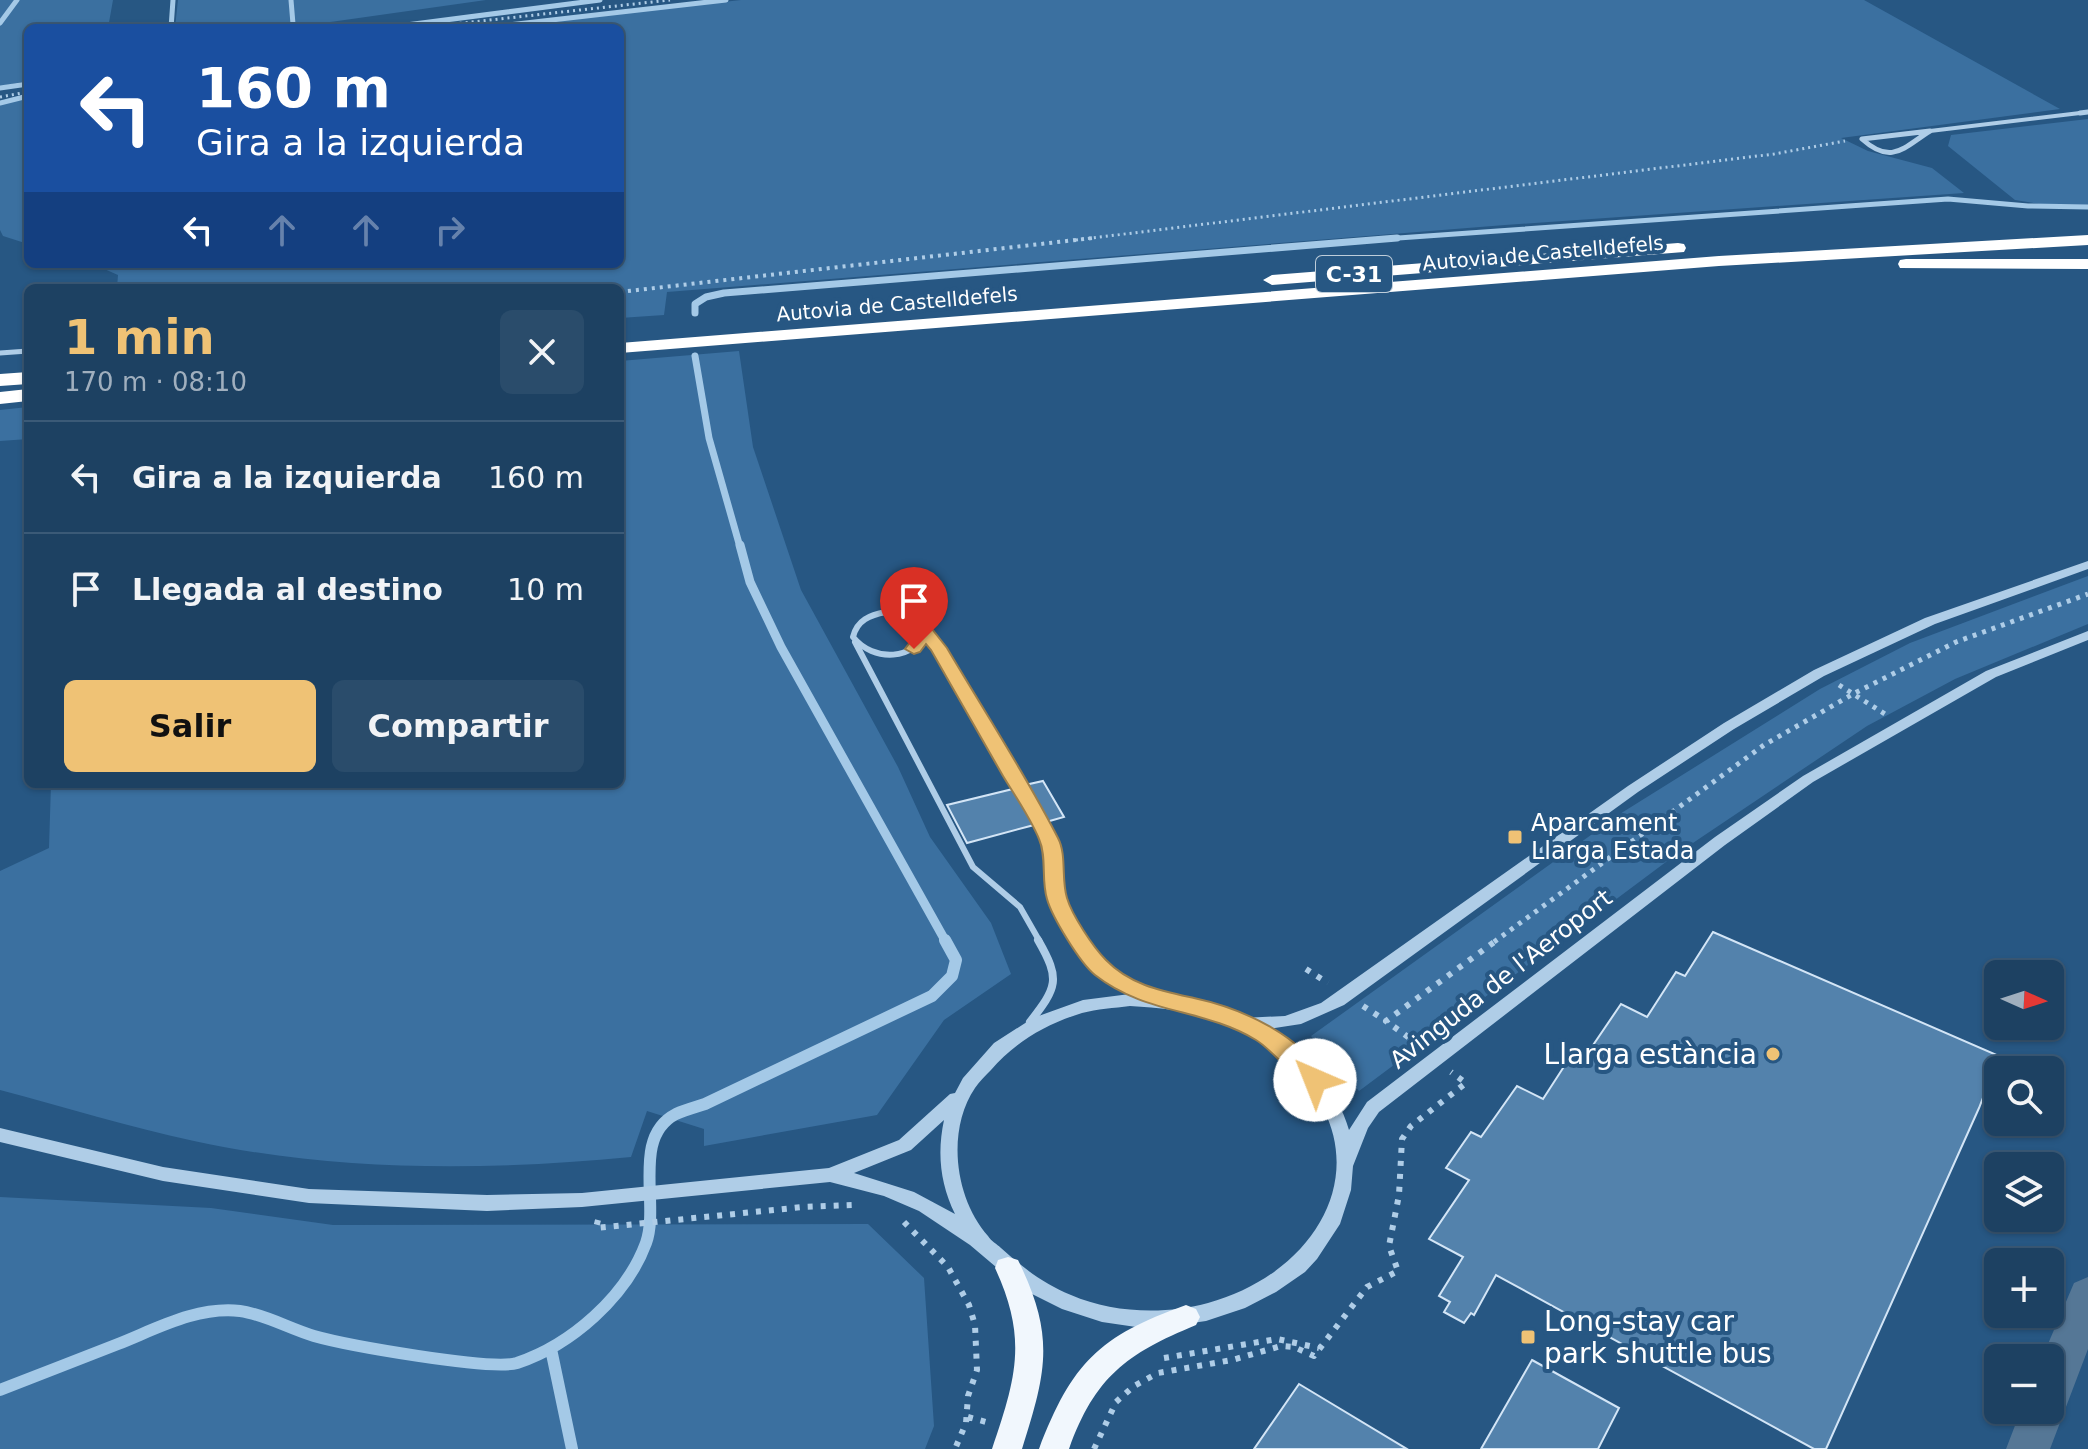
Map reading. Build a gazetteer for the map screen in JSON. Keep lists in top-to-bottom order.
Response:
{
  "streets": {
    "highway": ["Autovia de Castelldefels", "C-31"],
    "street": ["Avinguda de l'Aeroport"]
  },
  "places": {
    "transit": ["Aparcament Llarga Estada", "Long-stay car park shuttle bus"],
    "other": ["Llarga estància"]
  },
  "north": "right",
  "page": {
    "turn": ["160 m", "Gira a la izquierda"],
    "heading": ["1 min", "170 m · 08:10"],
    "list": [
      {
        "name": "Gira a la izquierda",
        "value": "160 m"
      },
      {
        "name": "Llegada al destino",
        "value": "10 m"
      }
    ],
    "buttons": ["Salir", "Compartir"],
    "map_buttons": ["+", "−"]
  }
}
